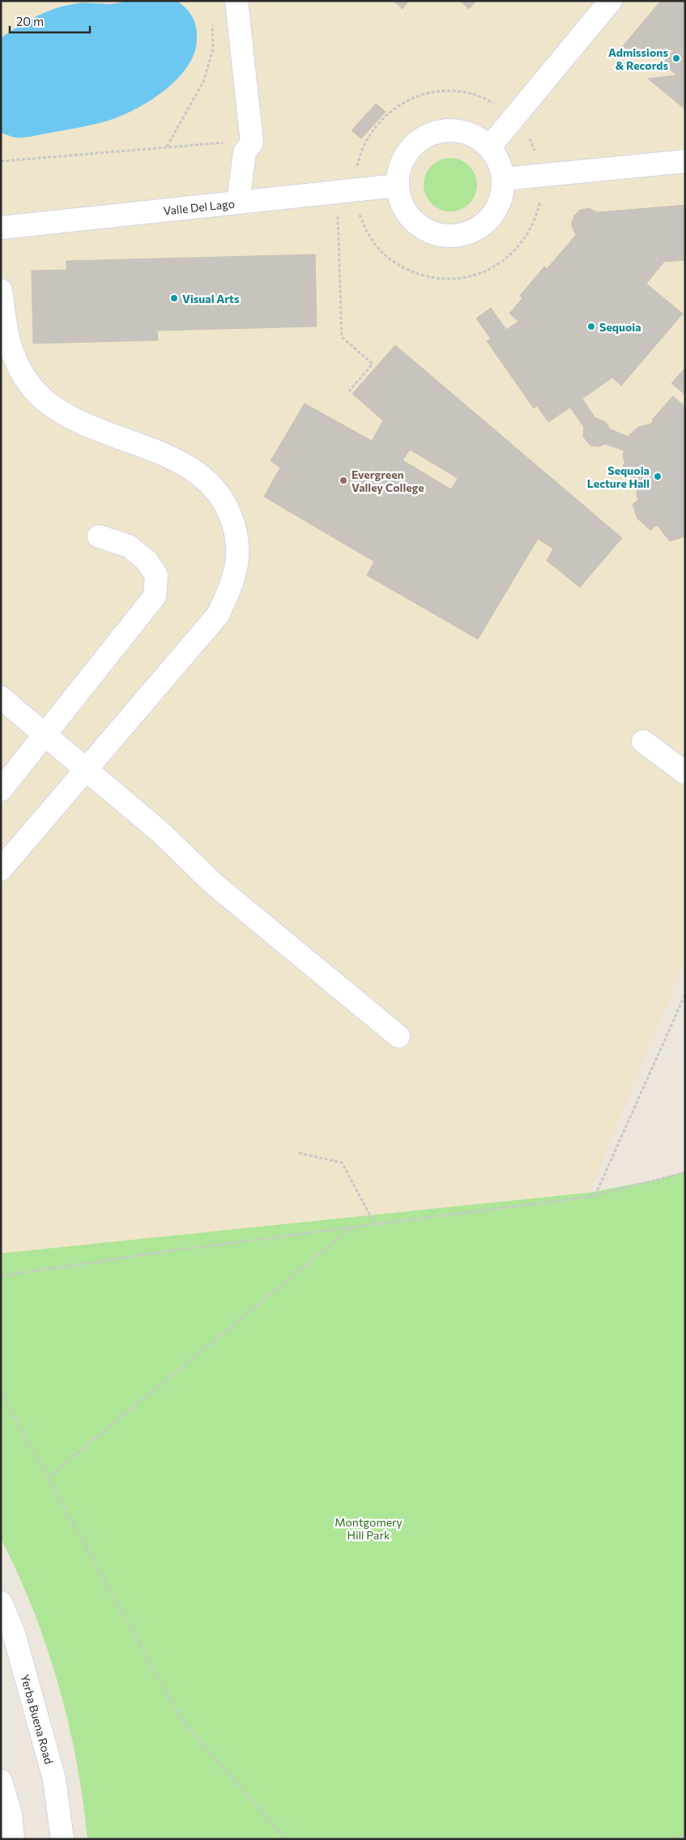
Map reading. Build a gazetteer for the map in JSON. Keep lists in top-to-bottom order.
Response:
{
  "streets": {
    "street": ["Valle Del Lago", "Yerba Buena Road"]
  },
  "parks": ["Montgomery Hill Park"],
  "places": [
    "Admissions & Records",
    "Visual Arts",
    "Sequoia",
    "Sequoia Lecture Hall",
    "Evergreen Valley College"
  ],
  "scale_bar": "20 m"
}
